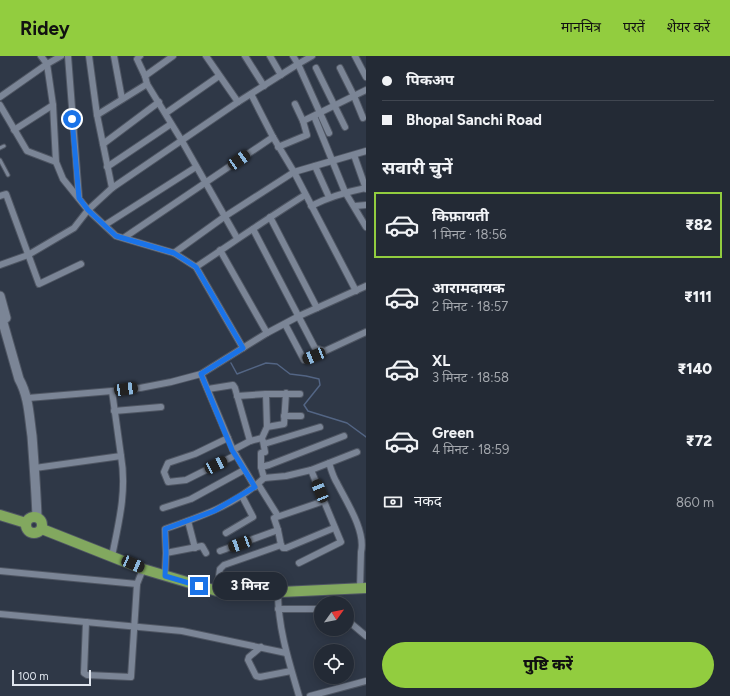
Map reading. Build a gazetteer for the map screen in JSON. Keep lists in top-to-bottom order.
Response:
{
  "scale_bar": "100 m",
  "north": "top right",
  "page": {
    "header": "Ridey",
    "nav": ["मानचित्र", "परतें", "शेयर करें"],
    "banner": ["पिकअप", "Bhopal Sanchi Road"],
    "heading": "सवारी चुनें",
    "list": [
      {
        "name": "किफ़ायती",
        "note": "1 मिनट · 18:56",
        "value": "₹82"
      },
      {
        "name": "आरामदायक",
        "note": "2 मिनट · 18:57",
        "value": "₹111"
      },
      {
        "name": "XL",
        "note": "3 मिनट · 18:58",
        "value": "₹140"
      },
      {
        "name": "Green",
        "note": "4 मिनट · 18:59",
        "value": "₹72"
      }
    ],
    "pay": ["नकद", "860 m"],
    "bubble": "3 मिनट",
    "buttons": "पुष्टि करें",
    "scale": "100 m"
  }
}
